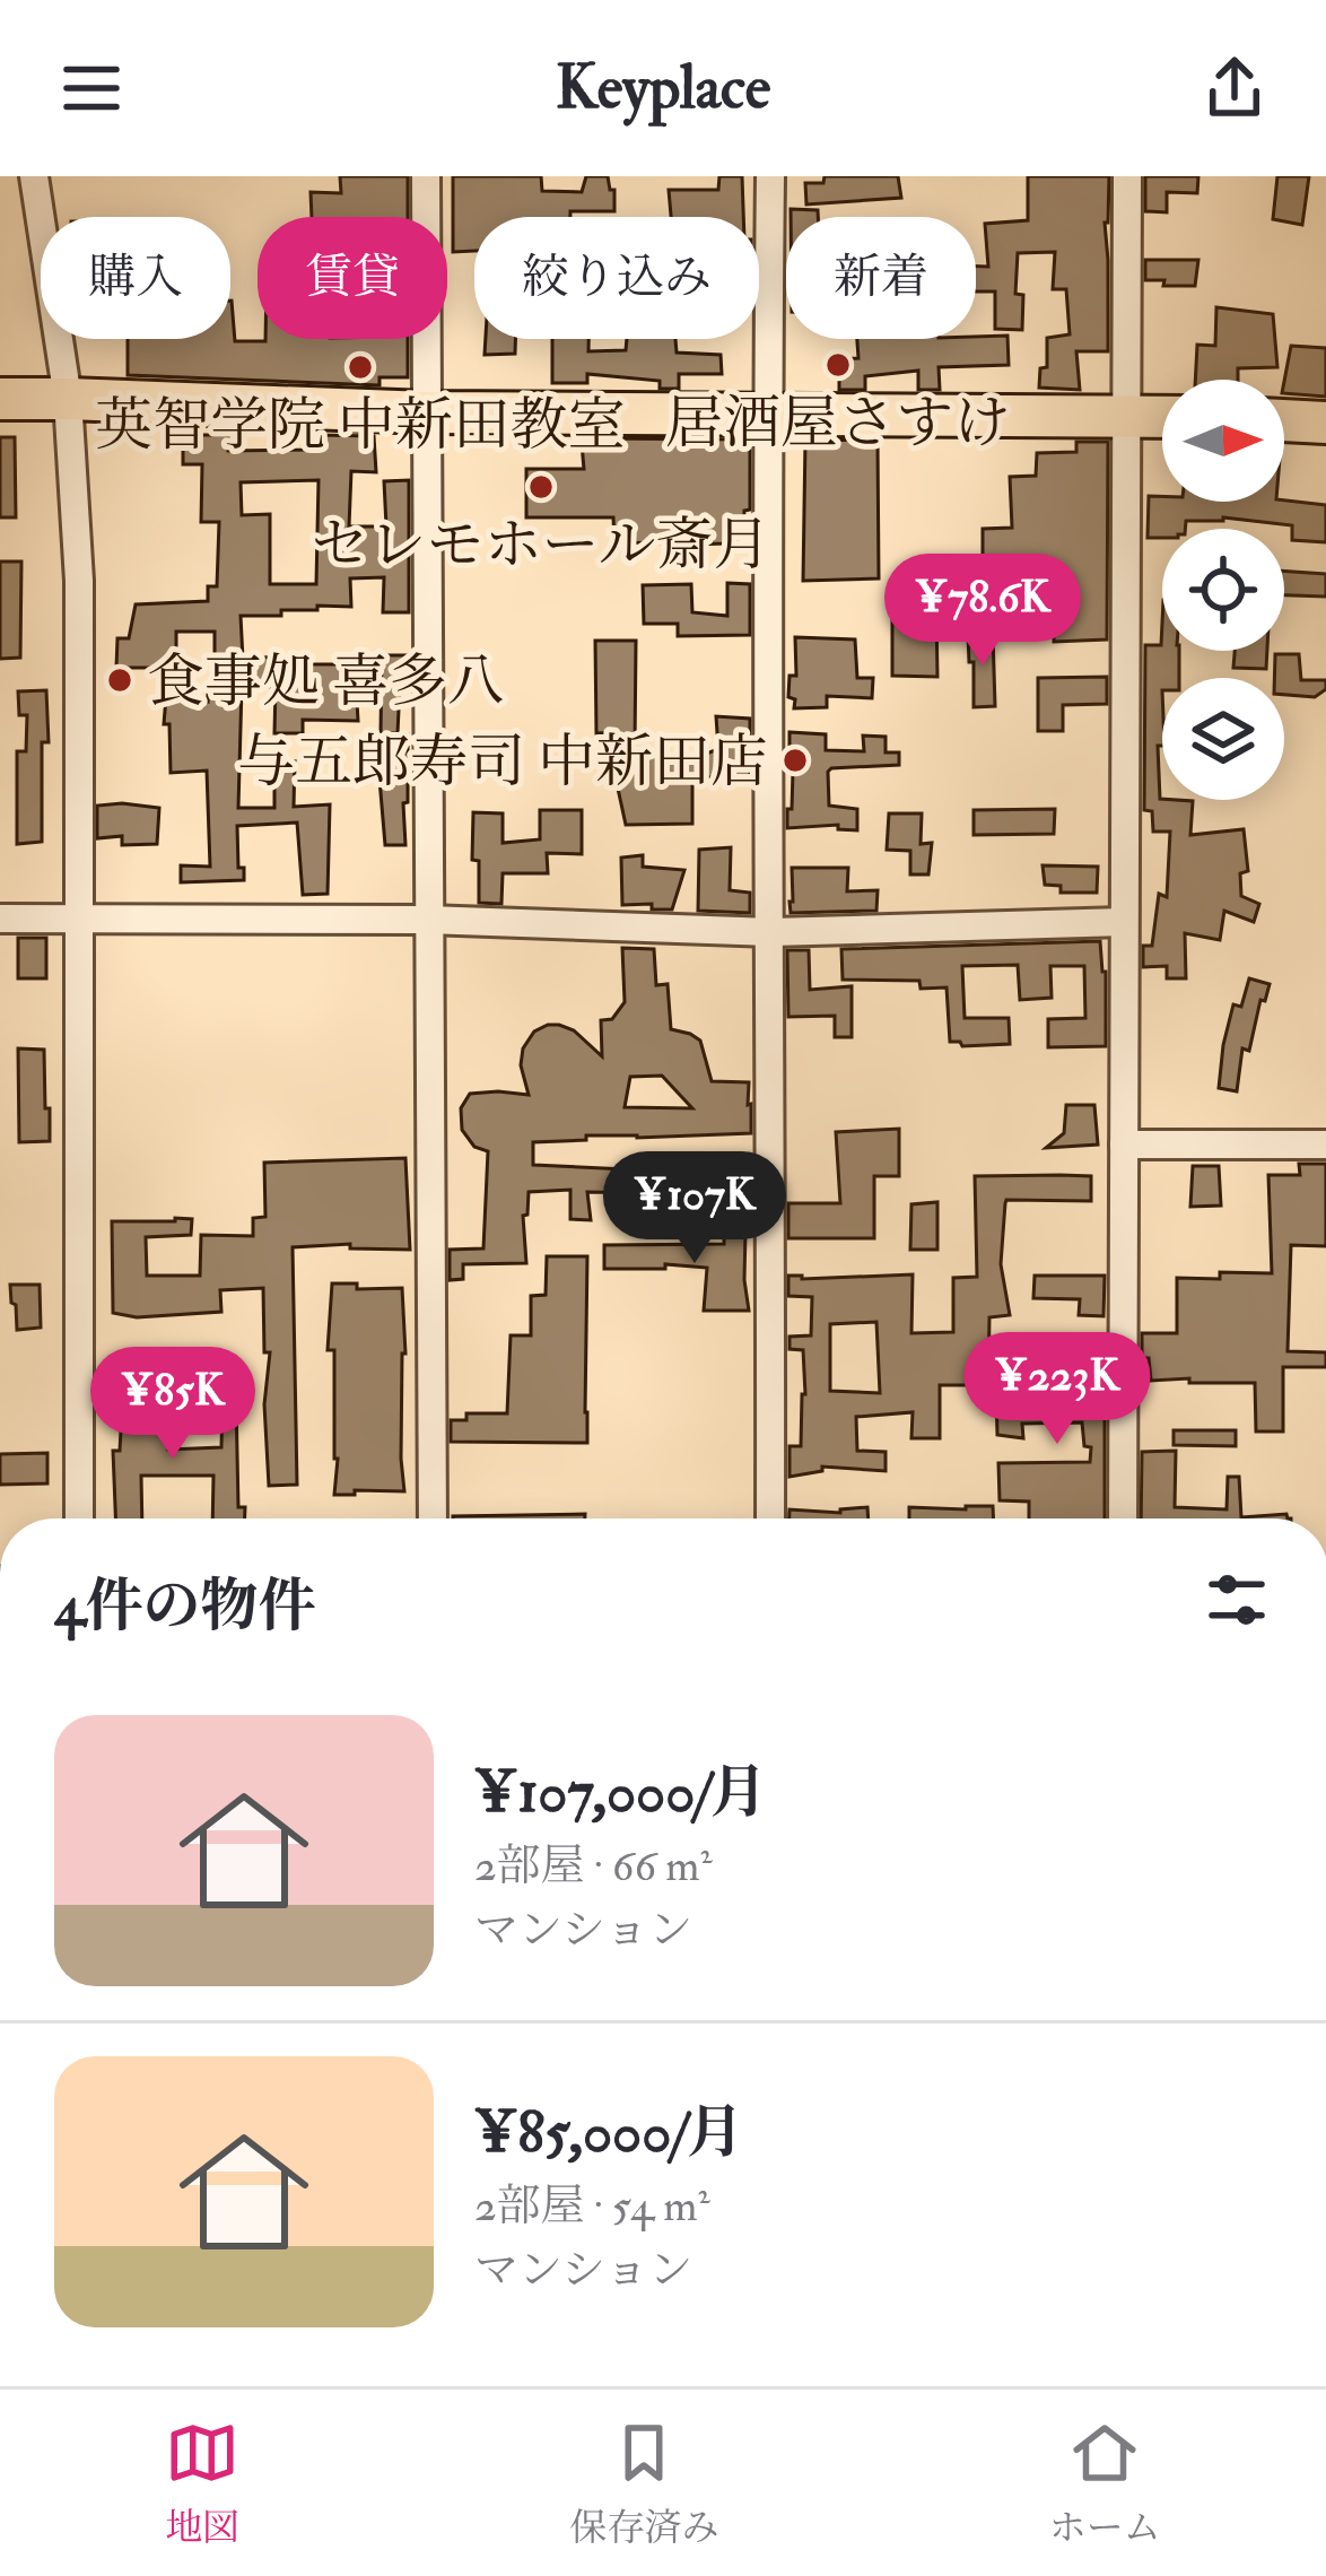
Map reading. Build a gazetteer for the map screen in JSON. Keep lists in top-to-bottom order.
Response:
{
  "places": [
    "居酒屋さすけ",
    "英智学院 中新田教室",
    "セレモホール斎月",
    "食事処 喜多八",
    "与五郎寿司 中新田店"
  ],
  "north": "right",
  "page": {
    "header": "Keyplace",
    "chip": [
      "購入",
      "賃貸",
      "絞り込み",
      "新着"
    ],
    "price": [
      "¥78.6K",
      "¥107K",
      "¥223K",
      "¥85K"
    ],
    "heading": "4件の物件",
    "list": [
      {
        "name": "¥107,000/月",
        "note": "2部屋 · 66 m² · マンション"
      },
      {
        "name": "¥85,000/月",
        "note": "2部屋 · 54 m² · マンション"
      }
    ],
    "tabs": ["地図", "保存済み", "ホーム"]
  }
}
